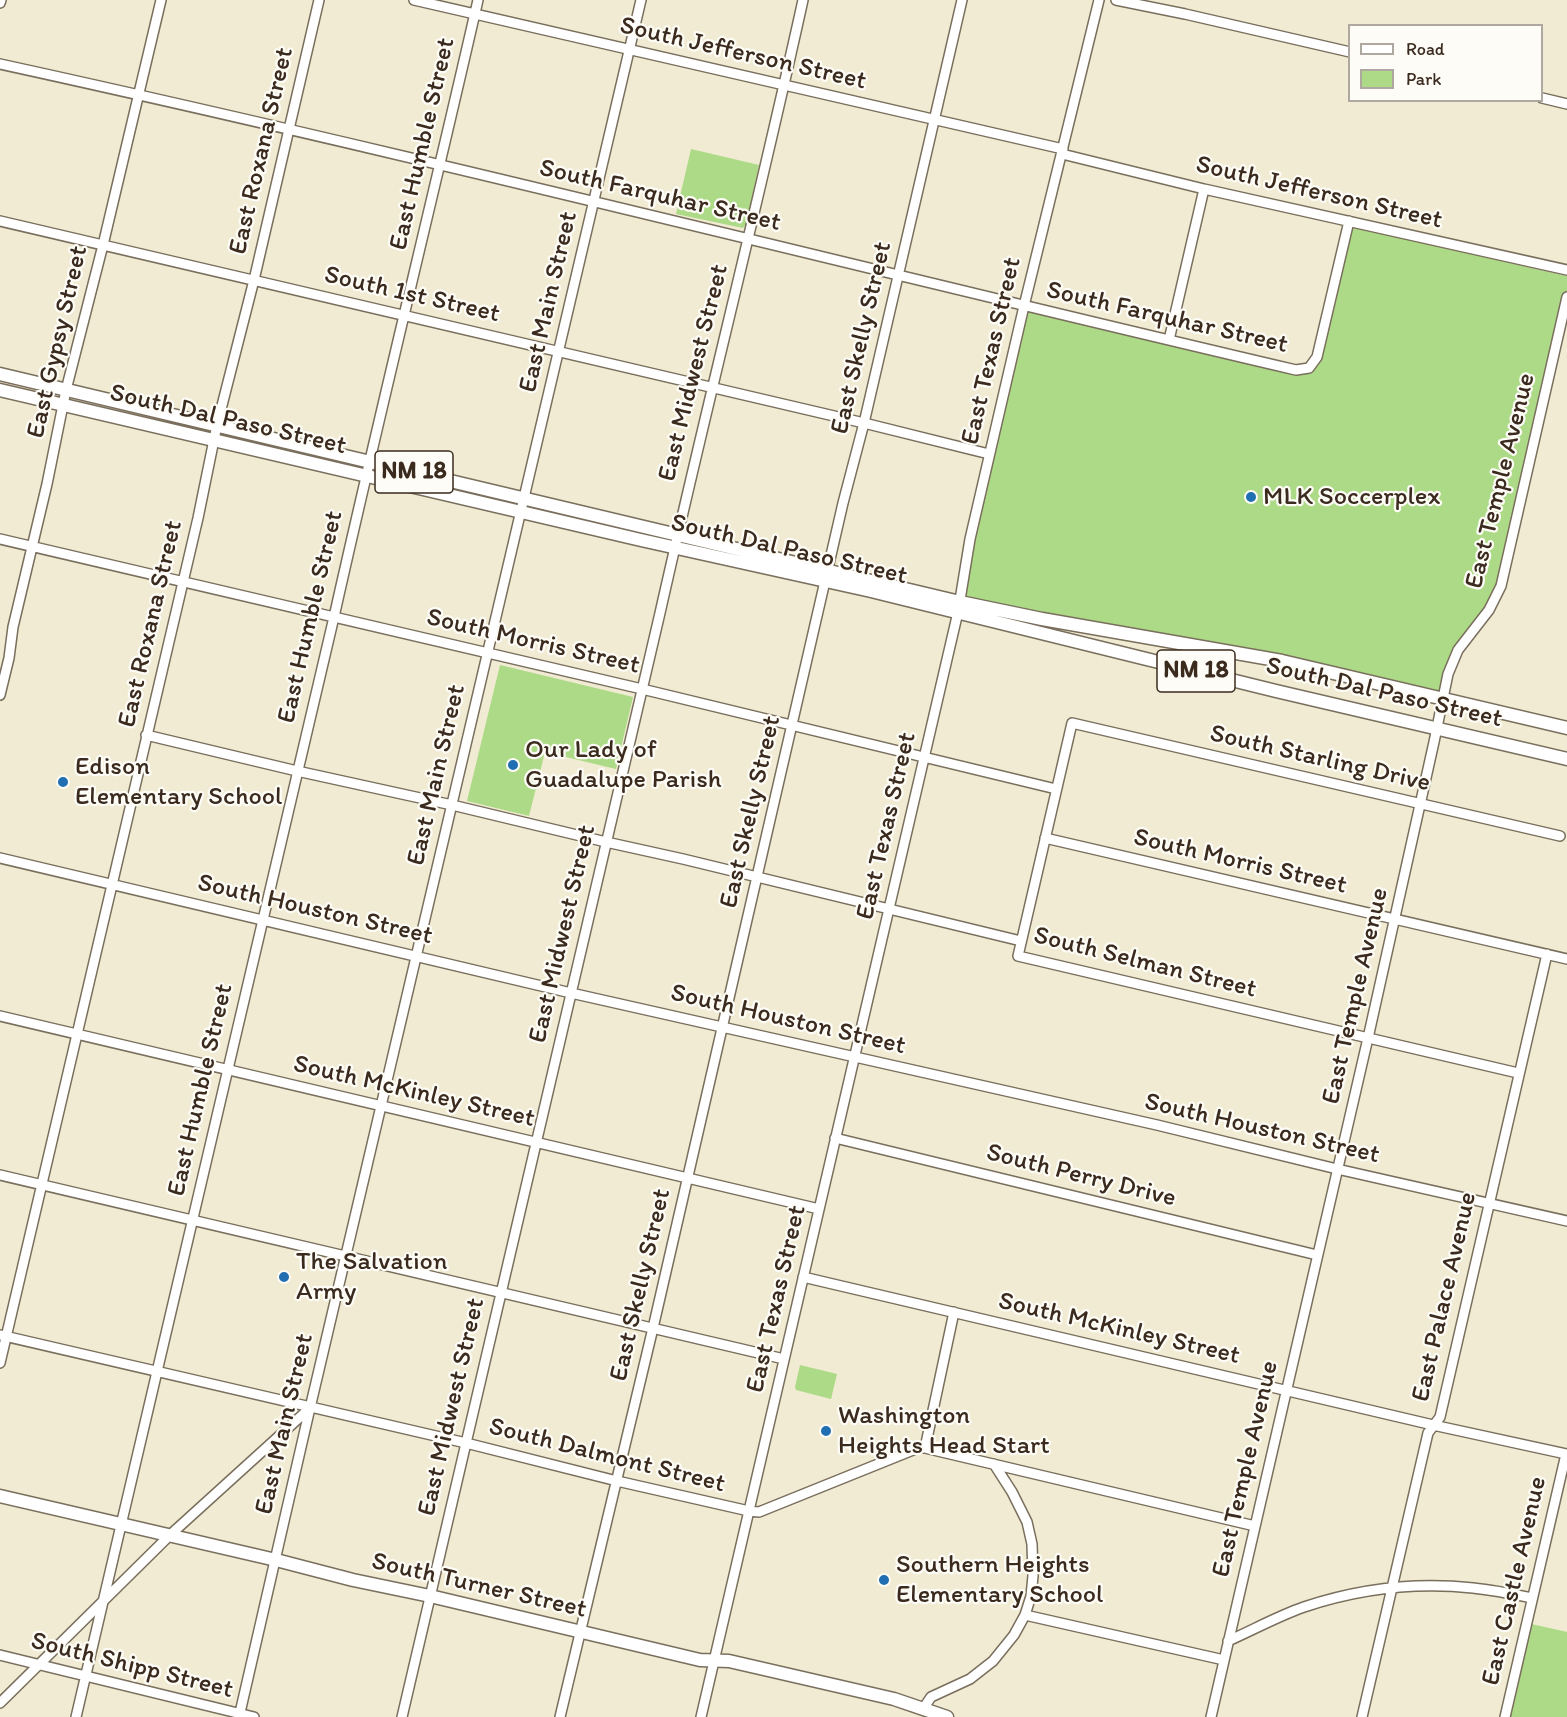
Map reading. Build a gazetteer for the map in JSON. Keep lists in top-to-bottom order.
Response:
{
  "streets": {
    "main road": ["South Dal Paso Street", "NM 18", "South Turner Street"],
    "street": [
      "South Jefferson Street",
      "East Humble Street",
      "East Roxana Street",
      "South Farquhar Street",
      "South 1st Street",
      "East Main Street",
      "East Skelly Street",
      "East Gypsy Street",
      "East Texas Street",
      "East Midwest Street",
      "East Temple Avenue",
      "South Morris Street",
      "South Starling Drive",
      "South Houston Street",
      "South Selman Street",
      "South McKinley Street",
      "South Perry Drive",
      "East Palace Avenue",
      "South Dalmont Street",
      "East Castle Avenue",
      "South Shipp Street"
    ]
  },
  "crossings": [
    ["South Jefferson Street", "East Humble Street"],
    ["South Jefferson Street", "South Farquhar Street"],
    ["South Jefferson Street", "East Main Street"],
    ["South Jefferson Street", "East Skelly Street"],
    ["South Jefferson Street", "East Texas Street"],
    ["South Jefferson Street", "East Midwest Street"],
    ["East Humble Street", "South Farquhar Street"],
    ["East Humble Street", "South 1st Street"],
    ["East Humble Street", "South Dal Paso Street"],
    ["East Humble Street", "South Morris Street"],
    ["East Humble Street", "South Houston Street"],
    ["East Humble Street", "South Selman Street"],
    ["East Humble Street", "South McKinley Street"],
    ["East Humble Street", "South Dalmont Street"],
    ["East Humble Street", "South Turner Street"],
    ["East Humble Street", "South Shipp Street"],
    ["East Roxana Street", "South Farquhar Street"],
    ["East Roxana Street", "South 1st Street"],
    ["East Roxana Street", "South Dal Paso Street"],
    ["East Roxana Street", "South Morris Street"],
    ["East Roxana Street", "South Houston Street"],
    ["East Roxana Street", "South Selman Street"],
    ["East Roxana Street", "South McKinley Street"],
    ["East Roxana Street", "South Dalmont Street"],
    ["South Farquhar Street", "East Main Street"],
    ["South Farquhar Street", "East Skelly Street"],
    ["South Farquhar Street", "East Gypsy Street"],
    ["South Farquhar Street", "East Texas Street"],
    ["South Farquhar Street", "East Midwest Street"],
    ["South 1st Street", "East Main Street"],
    ["South 1st Street", "East Skelly Street"],
    ["South 1st Street", "East Gypsy Street"],
    ["South 1st Street", "East Texas Street"],
    ["South 1st Street", "East Midwest Street"],
    ["East Main Street", "South Dal Paso Street"],
    ["East Main Street", "South Morris Street"],
    ["East Main Street", "South Houston Street"],
    ["East Main Street", "South Selman Street"],
    ["East Main Street", "South McKinley Street"],
    ["East Main Street", "South Dalmont Street"],
    ["East Main Street", "South Turner Street"],
    ["East Main Street", "South Shipp Street"],
    ["East Skelly Street", "South Dal Paso Street"],
    ["East Skelly Street", "South Morris Street"],
    ["East Skelly Street", "South Houston Street"],
    ["East Skelly Street", "South Selman Street"],
    ["East Skelly Street", "South McKinley Street"],
    ["East Skelly Street", "South Dalmont Street"],
    ["East Skelly Street", "South Turner Street"],
    ["East Gypsy Street", "South Dal Paso Street"],
    ["East Gypsy Street", "South Morris Street"],
    ["East Texas Street", "South Dal Paso Street"],
    ["East Texas Street", "South Morris Street"],
    ["East Texas Street", "South Houston Street"],
    ["East Texas Street", "South Selman Street"],
    ["East Texas Street", "South McKinley Street"],
    ["East Texas Street", "South Perry Drive"],
    ["East Texas Street", "South Dalmont Street"],
    ["East Texas Street", "South Turner Street"],
    ["East Midwest Street", "South Dal Paso Street"],
    ["East Midwest Street", "South Morris Street"],
    ["East Midwest Street", "South Houston Street"],
    ["East Midwest Street", "South Selman Street"],
    ["East Midwest Street", "South McKinley Street"],
    ["East Midwest Street", "South Dalmont Street"],
    ["East Midwest Street", "South Turner Street"],
    ["South Dal Paso Street", "East Temple Avenue"],
    ["East Temple Avenue", "South Morris Street"],
    ["East Temple Avenue", "South Starling Drive"],
    ["East Temple Avenue", "South Houston Street"],
    ["East Temple Avenue", "South Selman Street"],
    ["East Temple Avenue", "South McKinley Street"],
    ["East Temple Avenue", "South Perry Drive"],
    ["South Morris Street", "South Starling Drive"],
    ["South Morris Street", "East Palace Avenue"],
    ["South Houston Street", "East Palace Avenue"],
    ["South Selman Street", "East Palace Avenue"],
    ["South McKinley Street", "East Palace Avenue"],
    ["South McKinley Street", "East Castle Avenue"]
  ],
  "places": [
    "MLK Soccerplex",
    "Our Lady of Guadalupe Parish",
    "Edison Elementary School",
    "The Salvation Army",
    "Washington Heights Head Start",
    "Southern Heights Elementary School"
  ],
  "legend": ["Road", "Park"]
}
